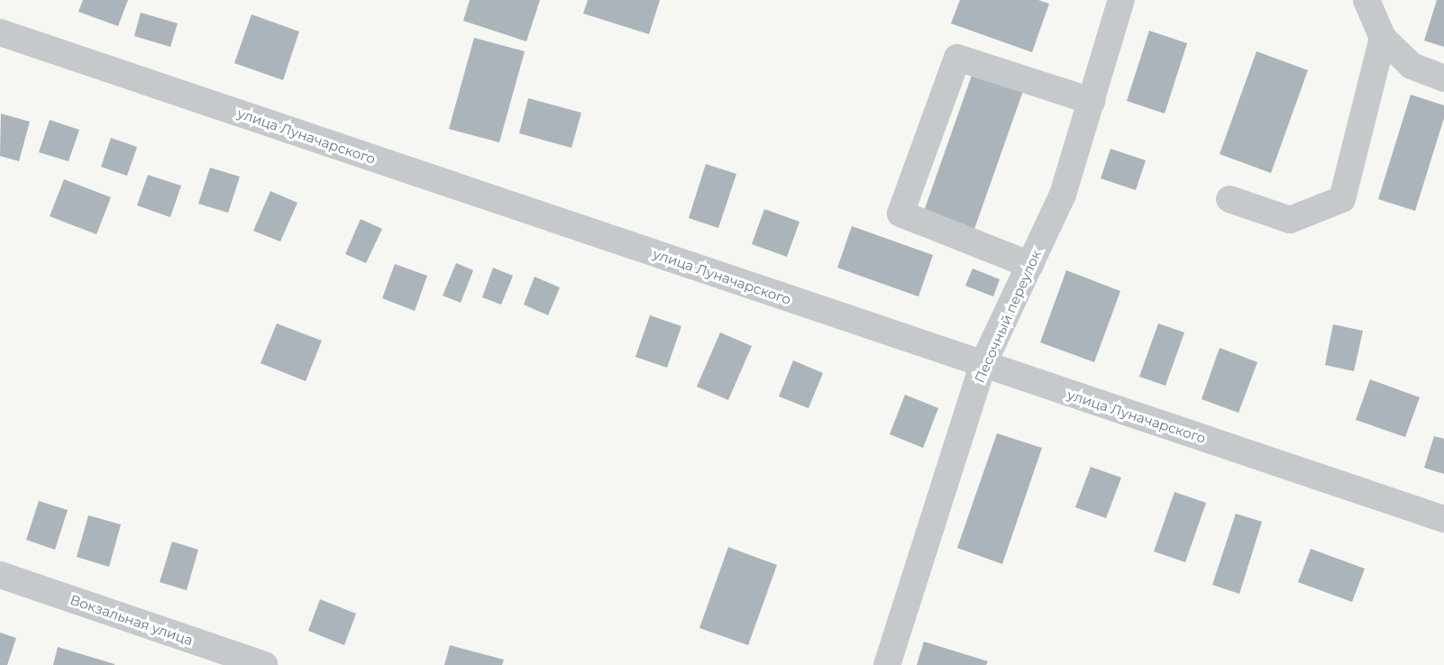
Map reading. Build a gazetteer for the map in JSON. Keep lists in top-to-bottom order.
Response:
{
  "streets": {
    "street": ["улица Луначарского", "Песочный переулок", "Вокзальная улица"]
  },
  "crossings": [
    ["улица Луначарского", "Песочный переулок"]
  ]
}
